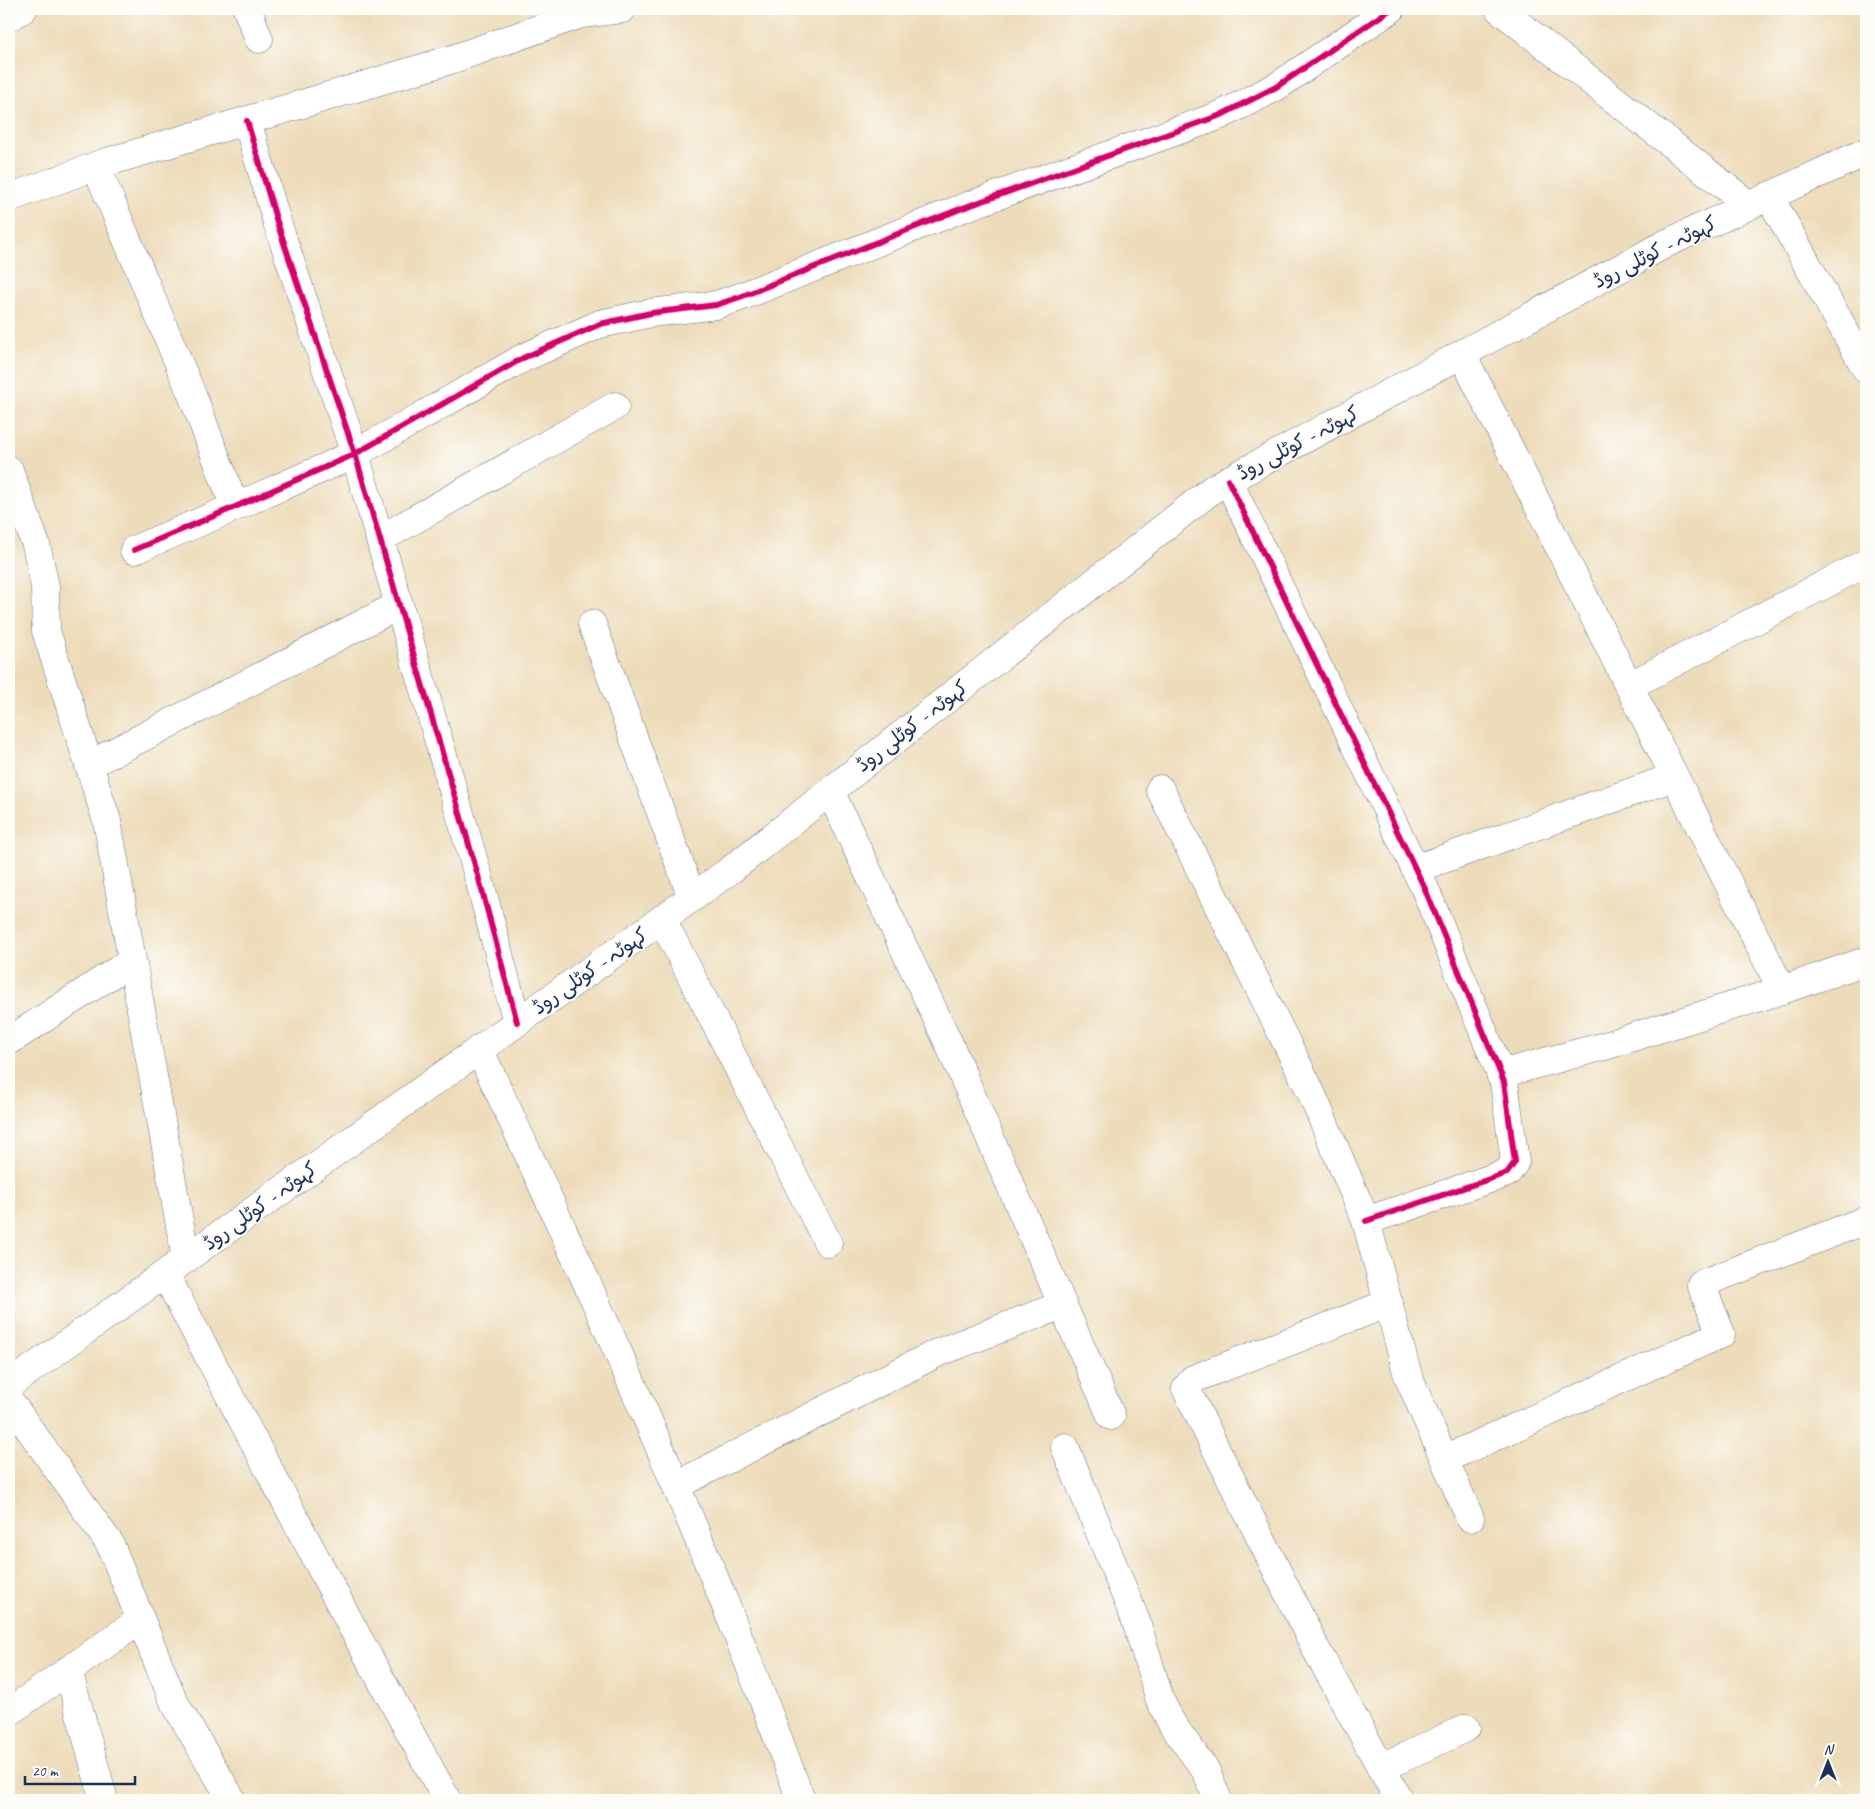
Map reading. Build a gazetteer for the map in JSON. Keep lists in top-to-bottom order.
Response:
{
  "streets": {
    "street": ["کہوٹہ - کوٹلی روڈ"]
  },
  "scale_bar": "20 m",
  "north": "top"
}
